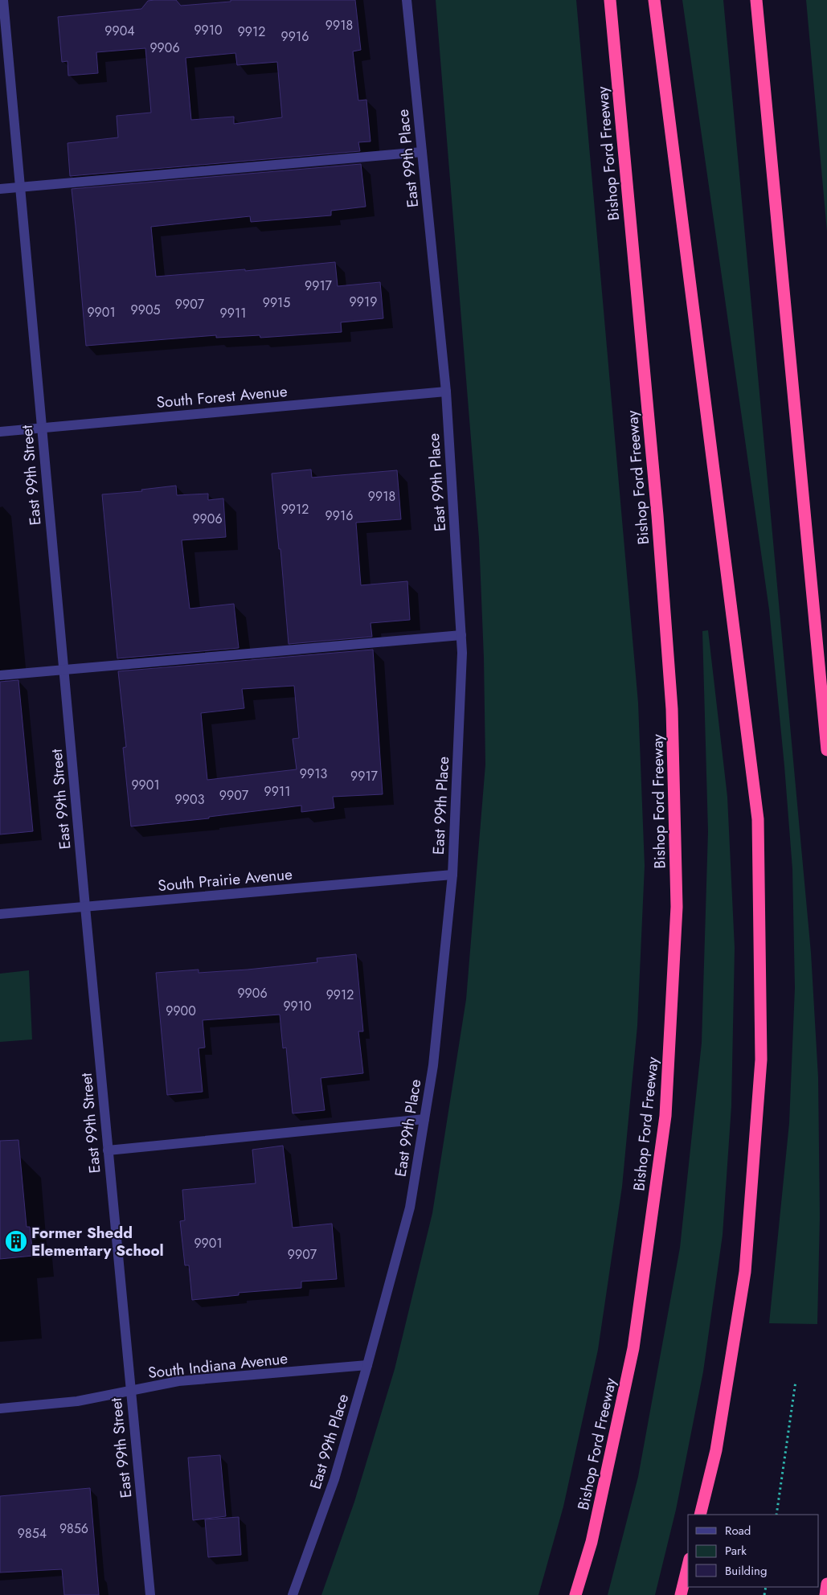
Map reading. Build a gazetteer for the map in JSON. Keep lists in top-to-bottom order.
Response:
{
  "streets": {
    "highway": ["Bishop Ford Freeway"],
    "street": [
      "East 99th Place",
      "South Forest Avenue",
      "East 99th Street",
      "South Prairie Avenue",
      "South Indiana Avenue"
    ]
  },
  "crossings": [
    ["East 99th Place", "South Forest Avenue"],
    ["East 99th Place", "South Prairie Avenue"],
    ["East 99th Place", "South Indiana Avenue"],
    ["South Forest Avenue", "East 99th Street"],
    ["East 99th Street", "South Prairie Avenue"],
    ["East 99th Street", "South Indiana Avenue"]
  ],
  "places": {
    "building": ["Former Shedd Elementary School"]
  },
  "house_numbers": [
    "9918",
    "9910",
    "9904",
    "9912",
    "9916",
    "9906",
    "9917",
    "9919",
    "9915",
    "9907",
    "9905",
    "9901",
    "9911",
    "9918",
    "9912",
    "9916",
    "9906",
    "9913",
    "9917",
    "9901",
    "9911",
    "9907",
    "9903",
    "9906",
    "9912",
    "9910",
    "9900",
    "9901",
    "9907",
    "9856",
    "9854"
  ],
  "legend": ["Road", "Park", "Building"]
}
